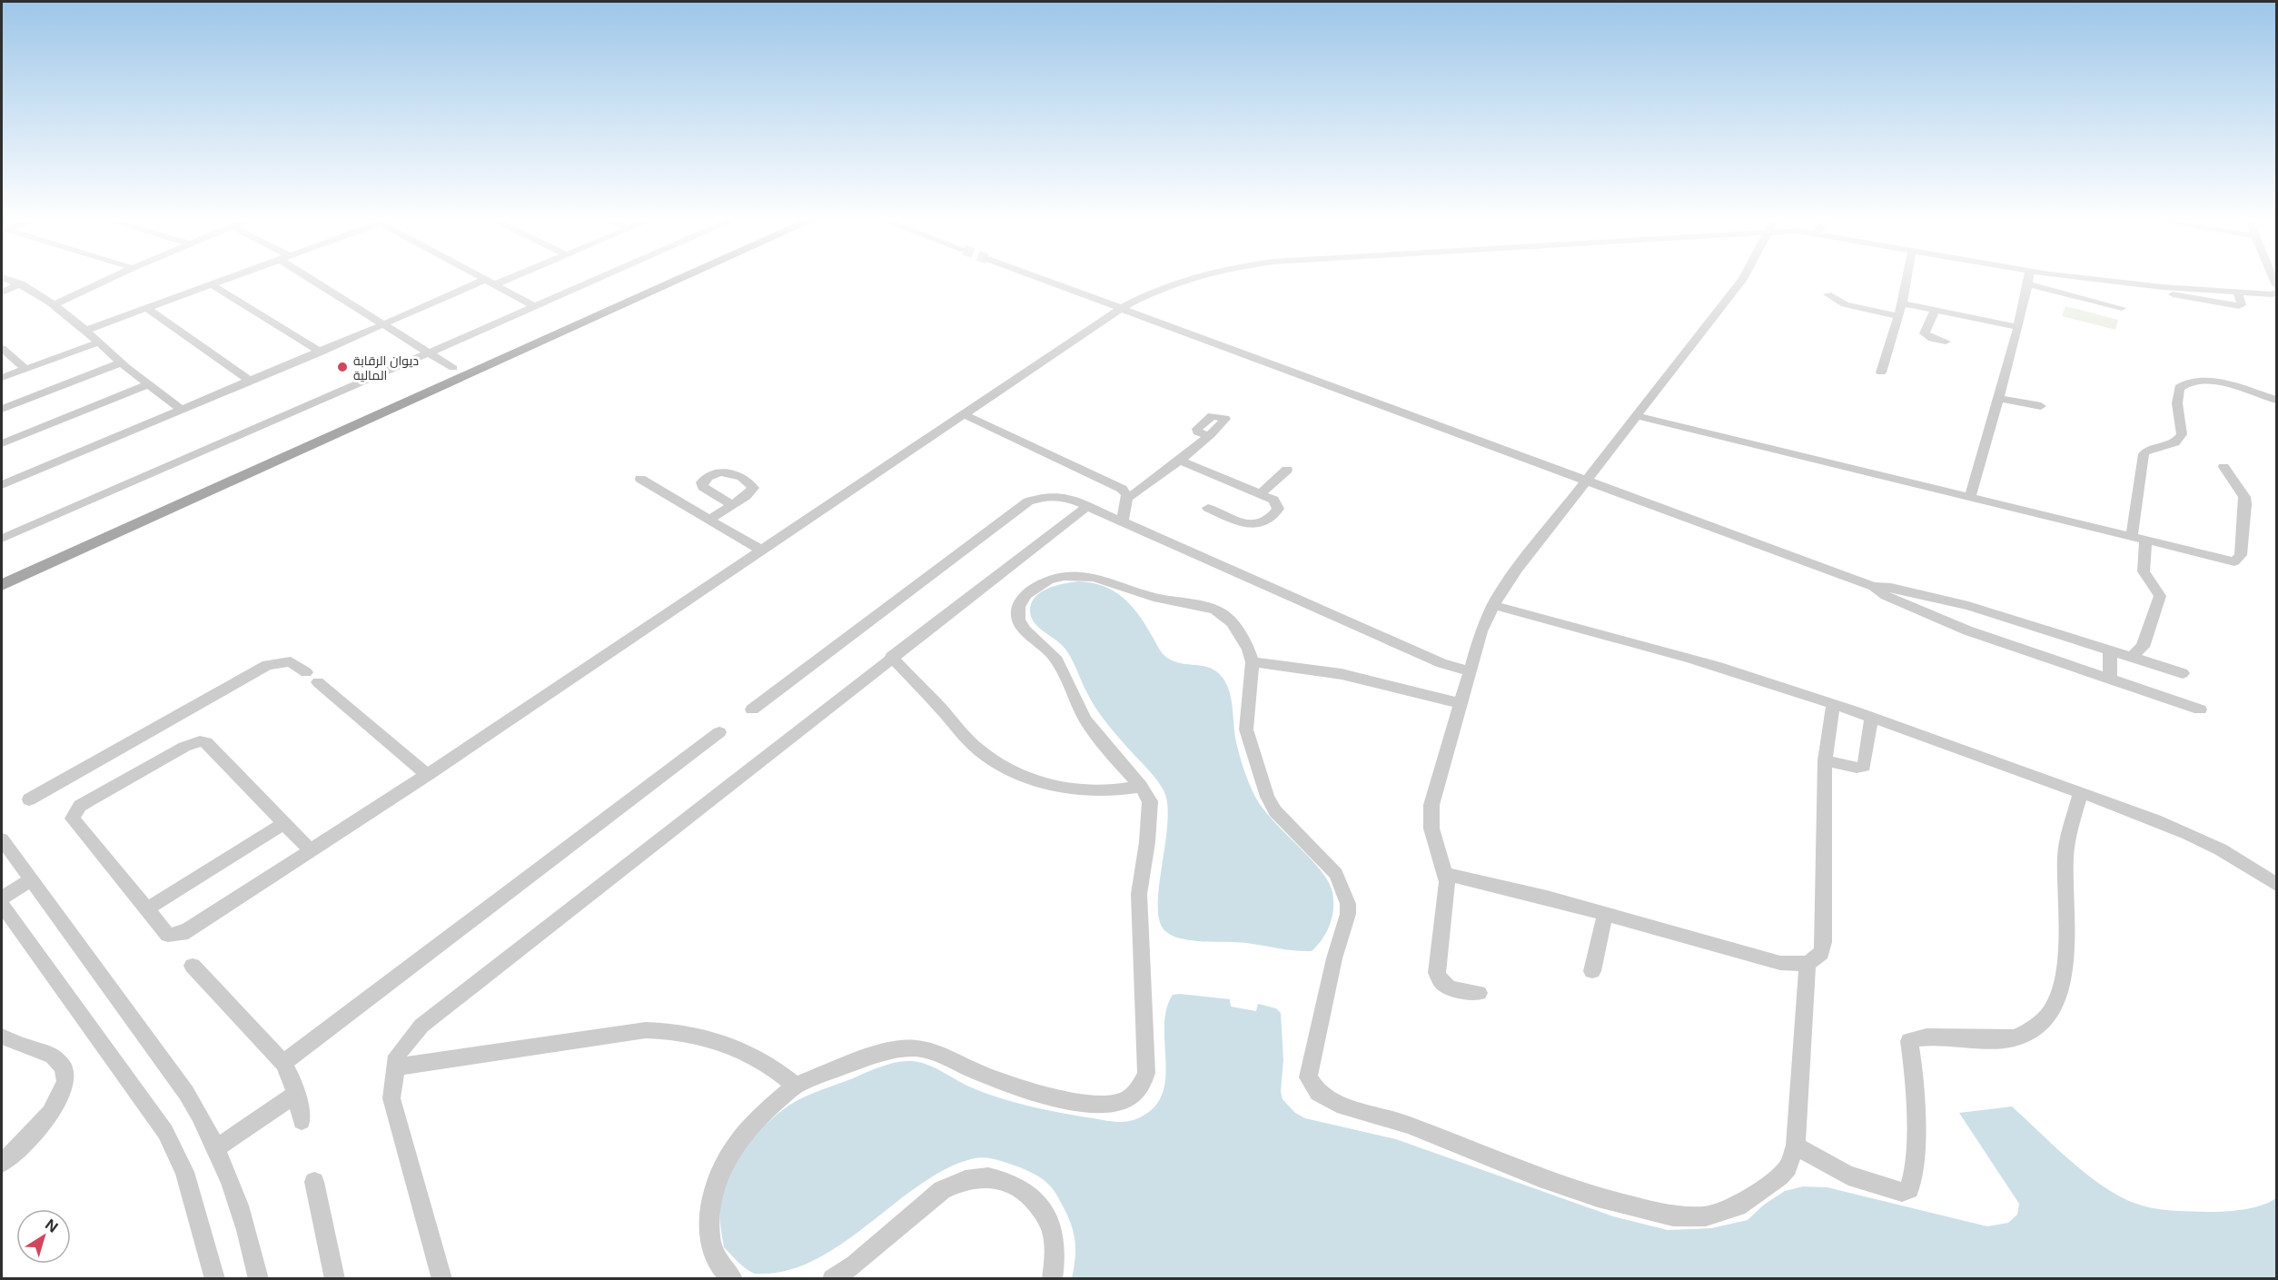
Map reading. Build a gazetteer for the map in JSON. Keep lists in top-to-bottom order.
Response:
{
  "places": ["ديوان الرقابة المالية"],
  "north": "top right"
}
